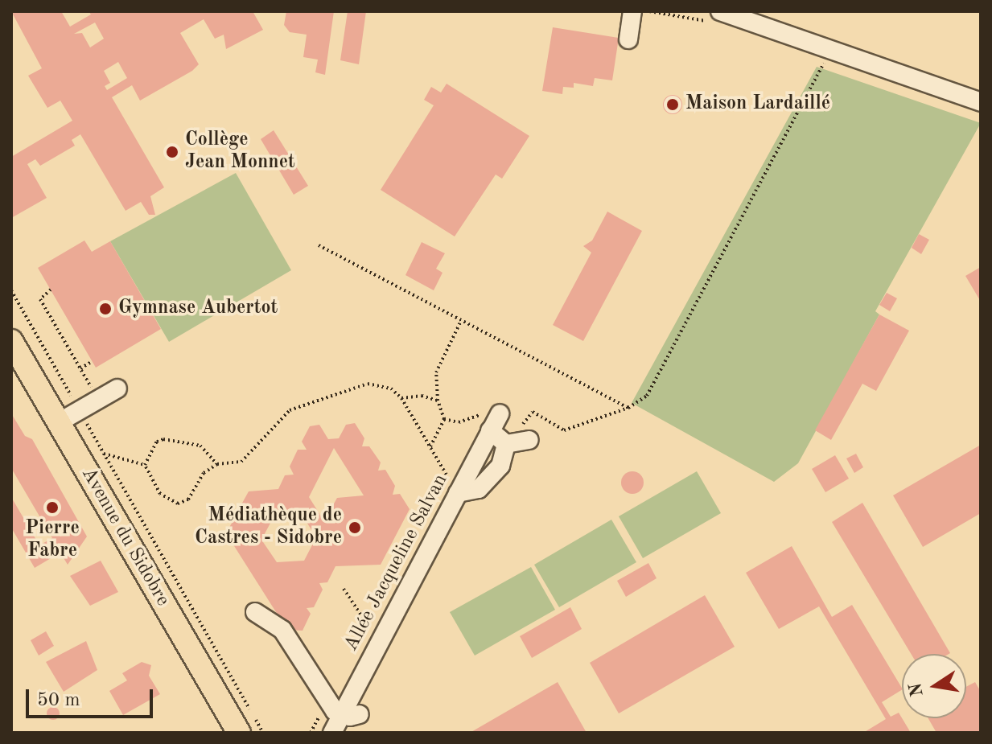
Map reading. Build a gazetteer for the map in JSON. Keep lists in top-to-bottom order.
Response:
{
  "streets": {
    "main road": ["Avenue du Sidobre"],
    "street": ["Allée Jacqueline Salvan"]
  },
  "places": [
    "Maison Lardaillé",
    "Collège Jean Monnet",
    "Gymnase Aubertot",
    "Pierre Fabre",
    "Médiathèque de Castres - Sidobre"
  ],
  "scale_bar": "50 m",
  "north": "left"
}
